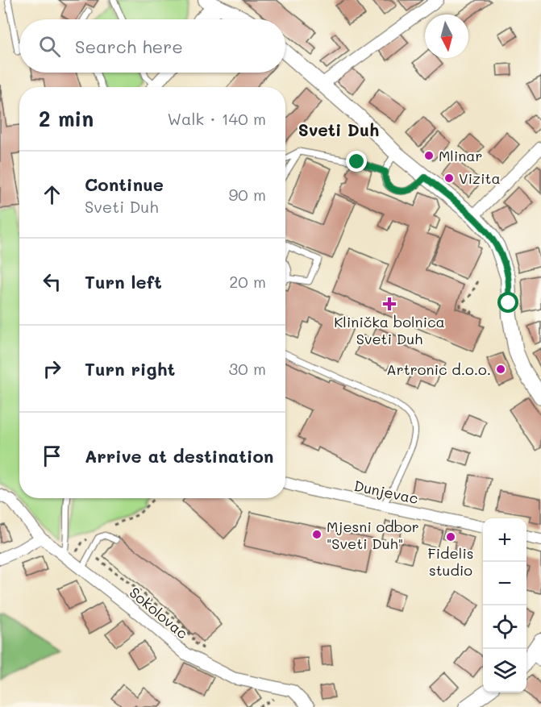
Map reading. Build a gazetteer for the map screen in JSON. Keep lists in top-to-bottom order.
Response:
{
  "streets": {
    "street": ["Dunjevac", "Sokolovac"]
  },
  "districts": ["Sveti Duh"],
  "places": {
    "other": [
      "Mlinar",
      "Vizita",
      "Artronic d.o.o.",
      "Mjesni odbor \"Sveti Duh\"",
      "Fidelis studio"
    ],
    "health": ["Klinička bolnica Sveti Duh"]
  },
  "north": "bottom",
  "page": {
    "search": "Search here",
    "heading": ["2 min", "Walk · 140 m"],
    "list": [
      ["Continue", "Sveti Duh", "90 m"],
      ["Turn left", "20 m"],
      ["Turn right", "30 m"],
      "Arrive at destination"
    ],
    "map_buttons": ["+", "−"]
  }
}
